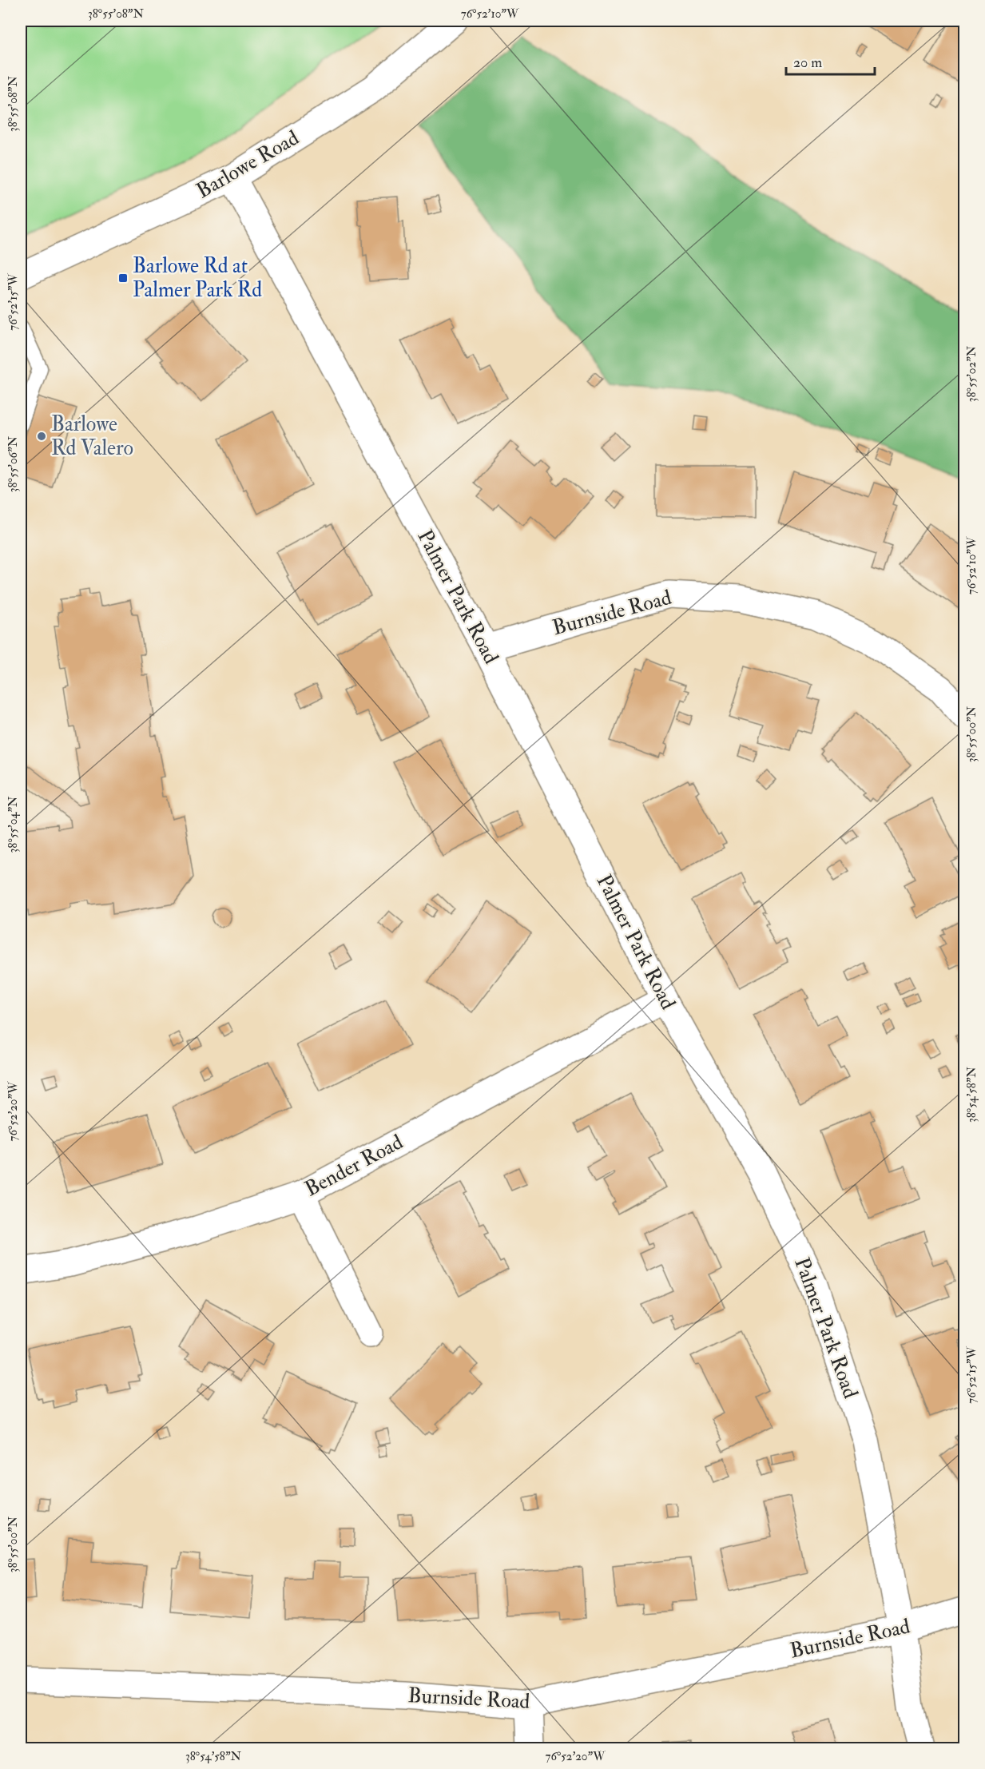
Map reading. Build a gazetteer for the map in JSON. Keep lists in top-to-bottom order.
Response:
{
  "streets": {
    "street": [
      "Barlowe Road",
      "Palmer Park Road",
      "Burnside Road",
      "Bender Road"
    ]
  },
  "crossings": [
    ["Barlowe Road", "Palmer Park Road"],
    ["Palmer Park Road", "Burnside Road"],
    ["Palmer Park Road", "Bender Road"]
  ],
  "places": {
    "transit": ["Barlowe Rd at Palmer Park Rd"],
    "other": ["Barlowe Rd Valero"]
  },
  "scale_bar": "20 m",
  "coordinates": [
    "38°55'08\"N",
    "76°52'10\"W",
    "76°52'15\"W",
    "38°55'02\"N",
    "38°55'06\"N",
    "38°55'00\"N",
    "38°55'04\"N",
    "38°54'58\"N",
    "76°52'20\"W"
  ]
}
